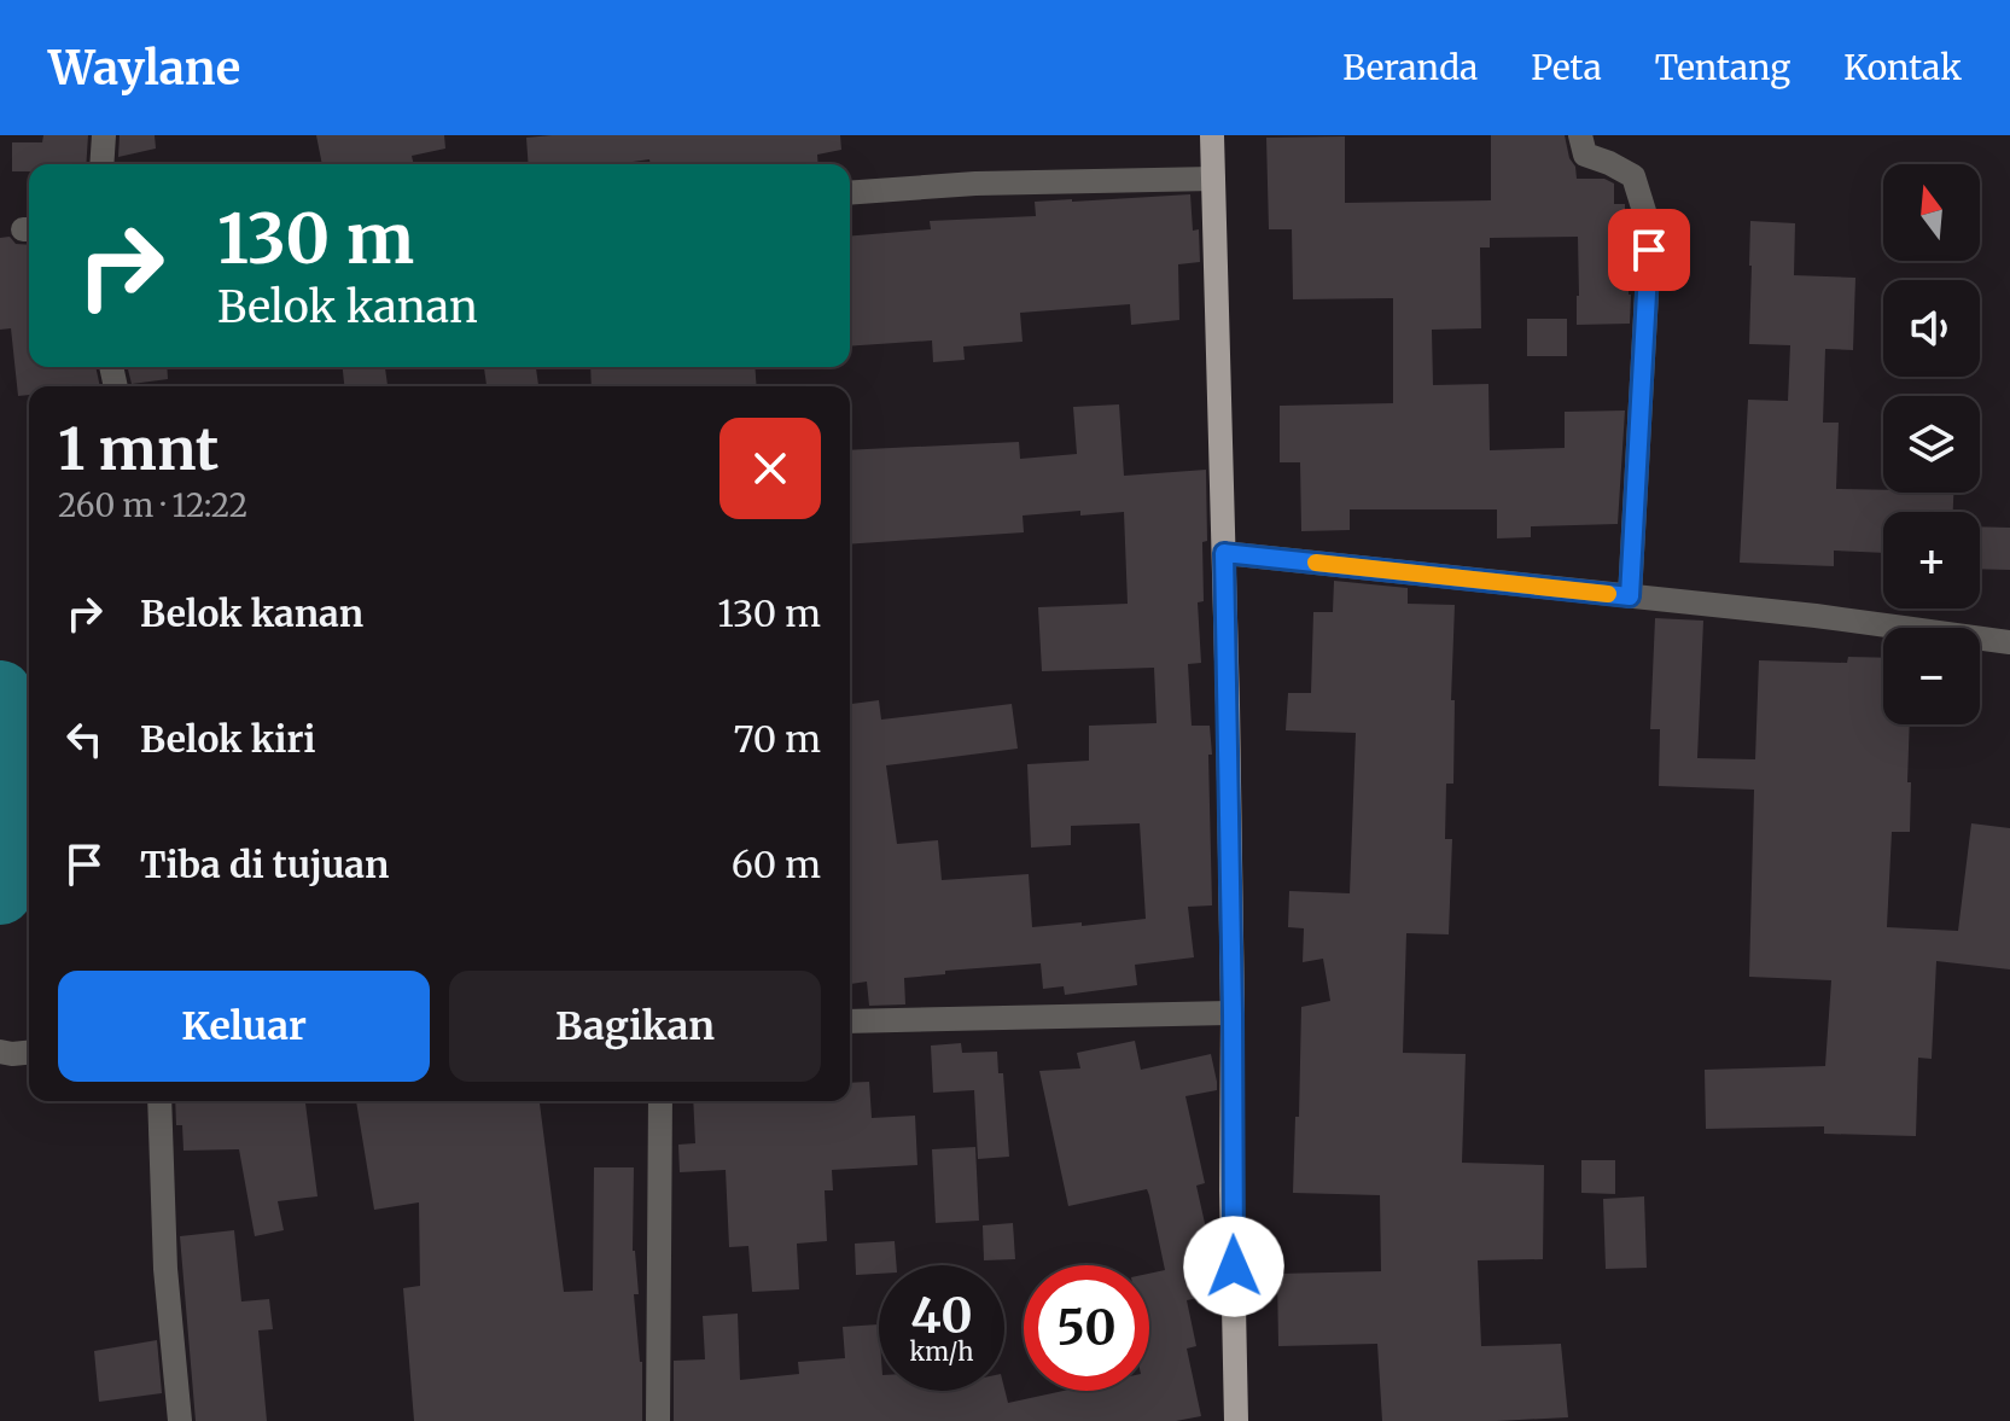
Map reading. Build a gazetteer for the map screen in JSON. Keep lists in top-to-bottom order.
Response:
{
  "north": "top",
  "page": {
    "header": "Waylane",
    "nav": [
      "Beranda",
      "Peta",
      "Tentang",
      "Kontak"
    ],
    "map_buttons": ["+", "−"],
    "turn": ["130 m", "Belok kanan"],
    "heading": ["1 mnt", "260 m · 12:22"],
    "list": [
      {
        "name": "Belok kanan",
        "value": "130 m"
      },
      {
        "name": "Belok kiri",
        "value": "70 m"
      },
      {
        "name": "Tiba di tujuan",
        "value": "60 m"
      }
    ],
    "buttons": ["Keluar", "Bagikan"],
    "speed": "40 km/h",
    "limit": "50"
  }
}
